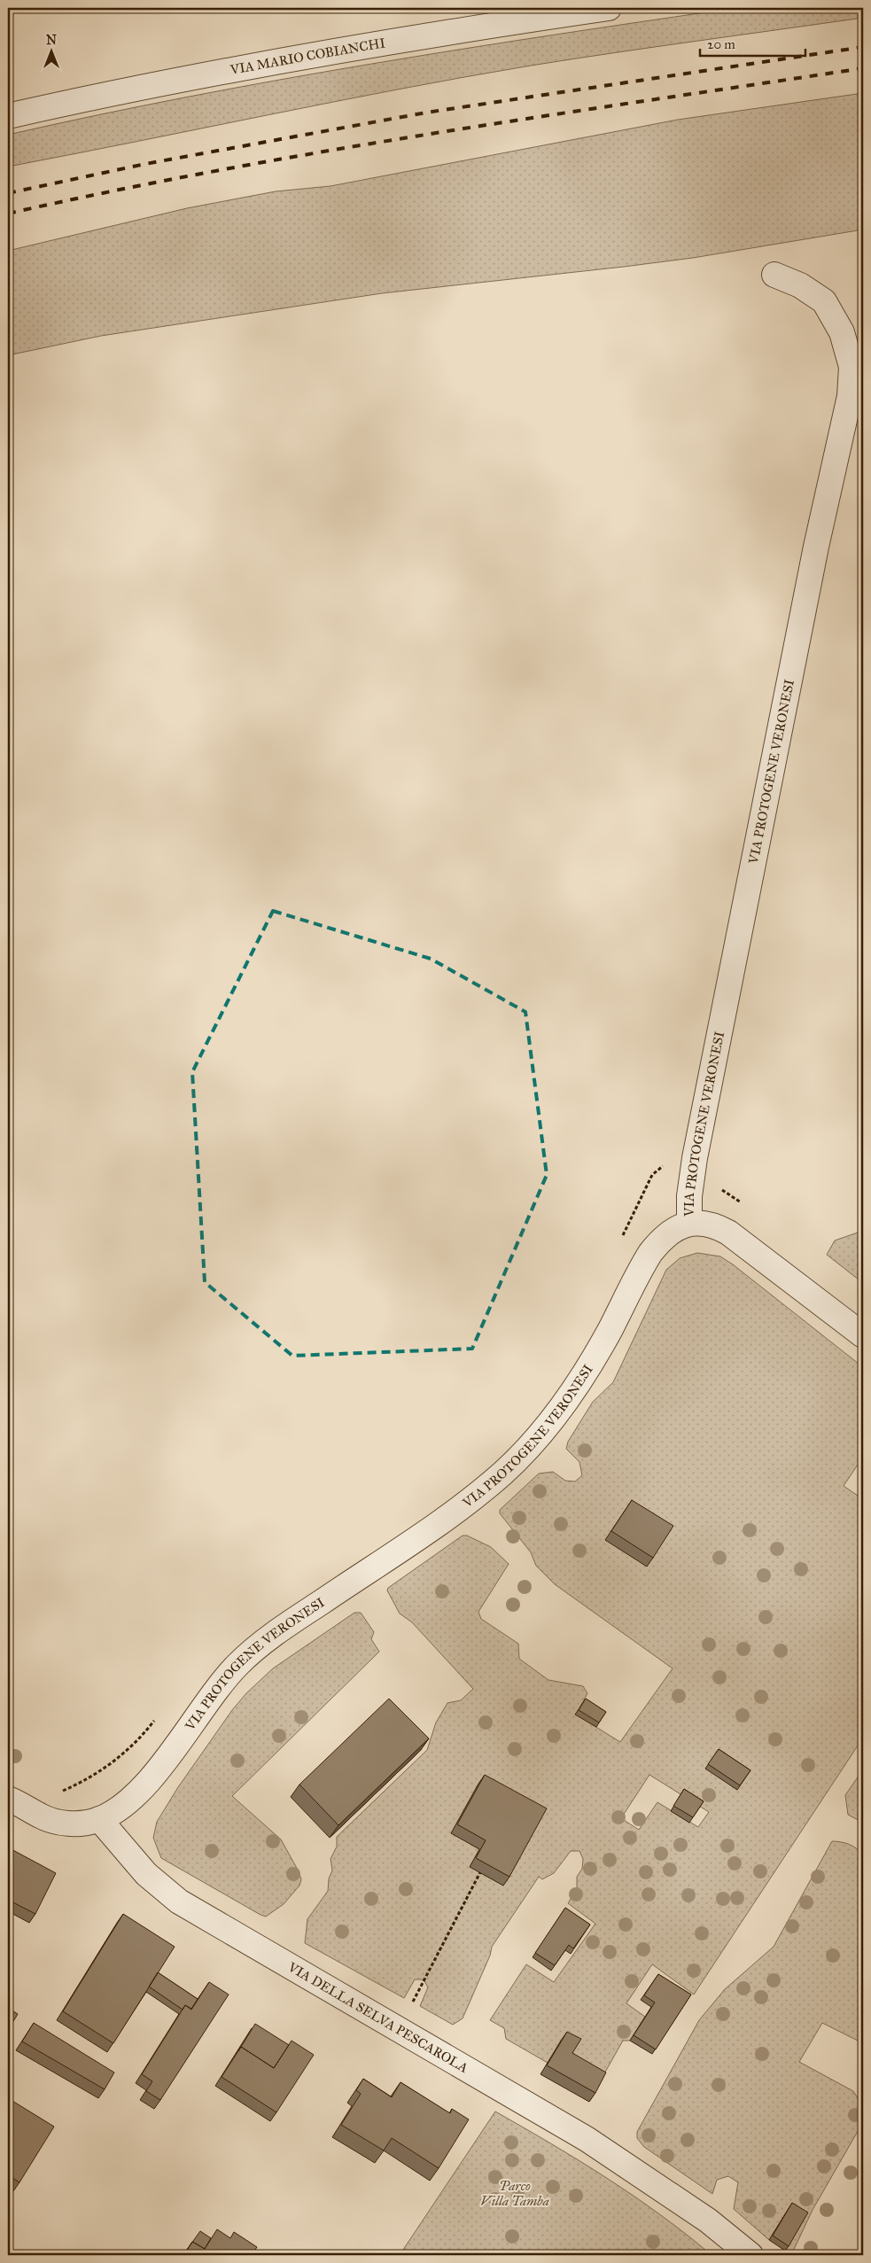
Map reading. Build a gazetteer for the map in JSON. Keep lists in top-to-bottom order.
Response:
{
  "streets": {
    "street": ["VIA MARIO COBIANCHI", "VIA PROTOGENE VERONESI", "VIA DELLA SELVA PESCAROLA"]
  },
  "crossings": [
    ["VIA PROTOGENE VERONESI", "VIA DELLA SELVA PESCAROLA"]
  ],
  "parks": ["Parco Villa Tamba"],
  "scale_bar": "20 m",
  "north": "top"
}
